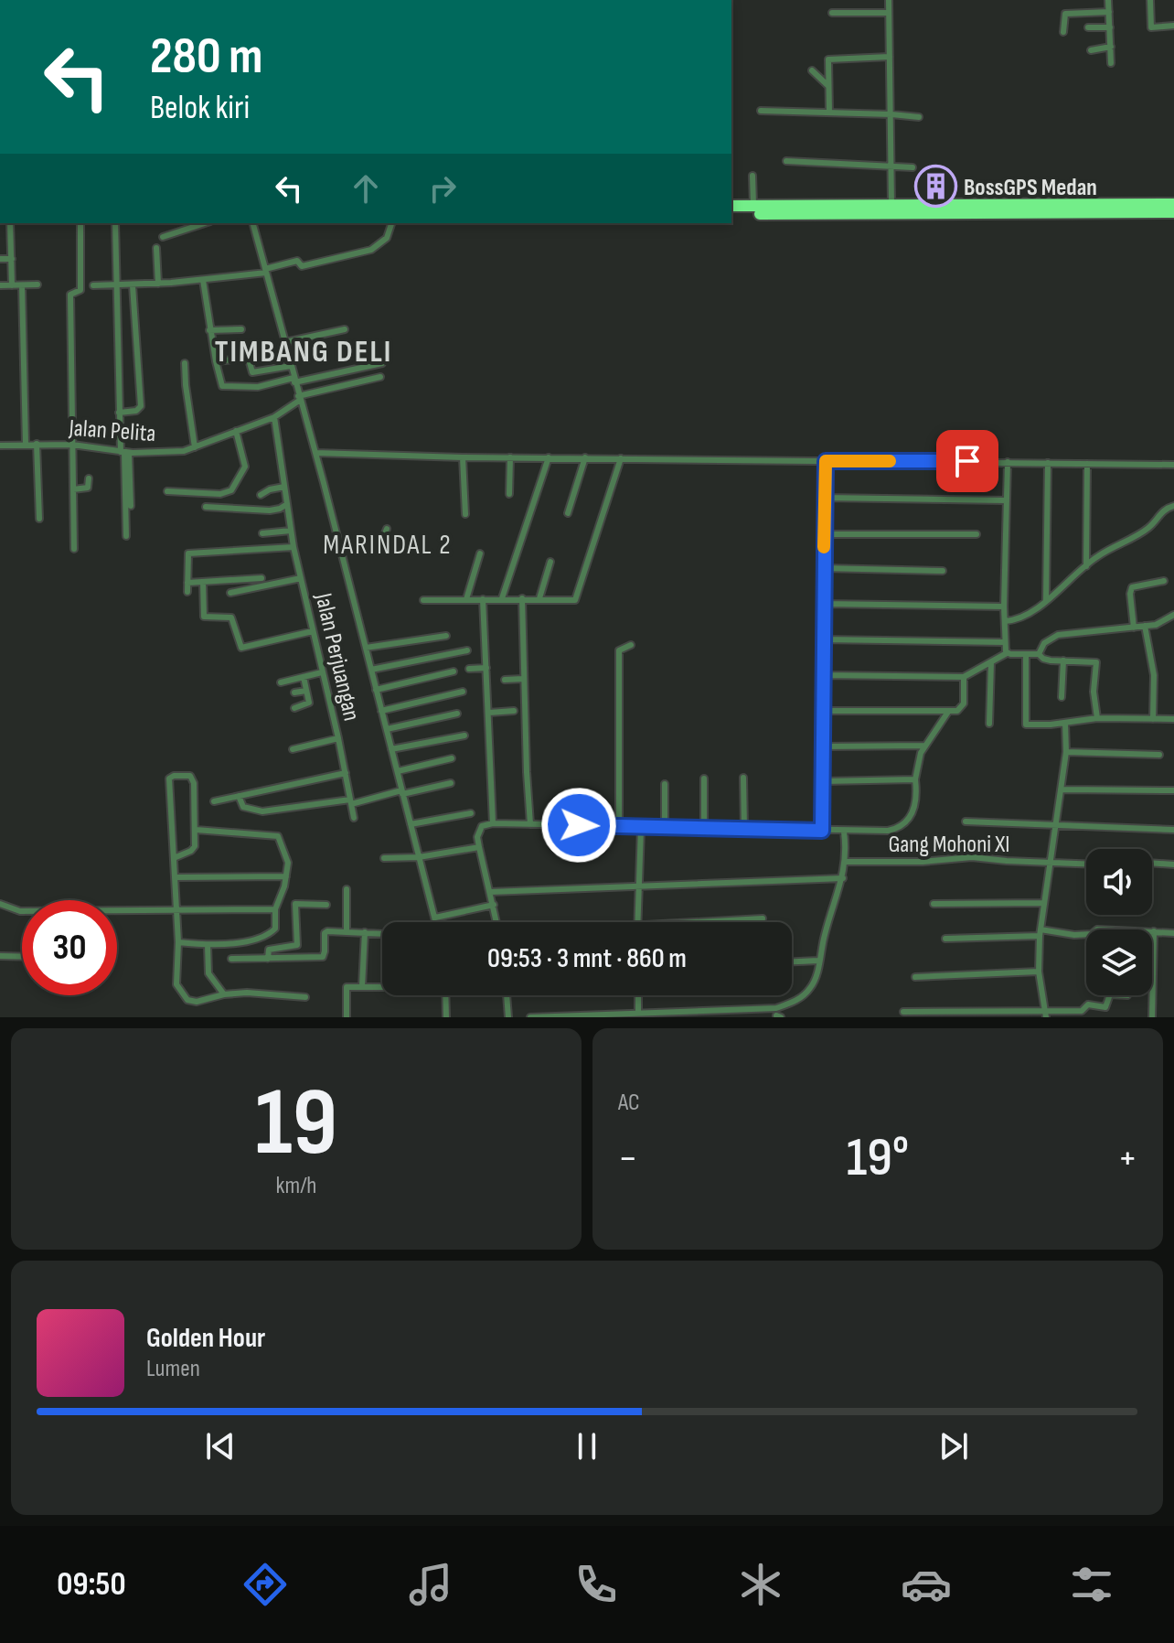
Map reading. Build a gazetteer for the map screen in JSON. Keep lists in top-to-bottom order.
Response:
{
  "streets": {
    "street": ["Jalan Pelita", "Jalan Perjuangan", "Gang Mohoni XI"]
  },
  "crossings": [
    ["Jalan Pelita", "Jalan Perjuangan"]
  ],
  "districts": ["TIMBANG DELI", "MARINDAL 2"],
  "places": {
    "building": ["BossGPS Medan"]
  },
  "page": {
    "turn": ["280 m", "Belok kiri"],
    "limit": "30",
    "trip": "09:53 · 3 mnt · 860 m",
    "tile": [
      ["19", "km/h"],
      "AC"
    ],
    "heat": ["−", "19°", "+"],
    "song": ["Golden Hour", "Lumen"],
    "tabs": "09:50"
  }
}
